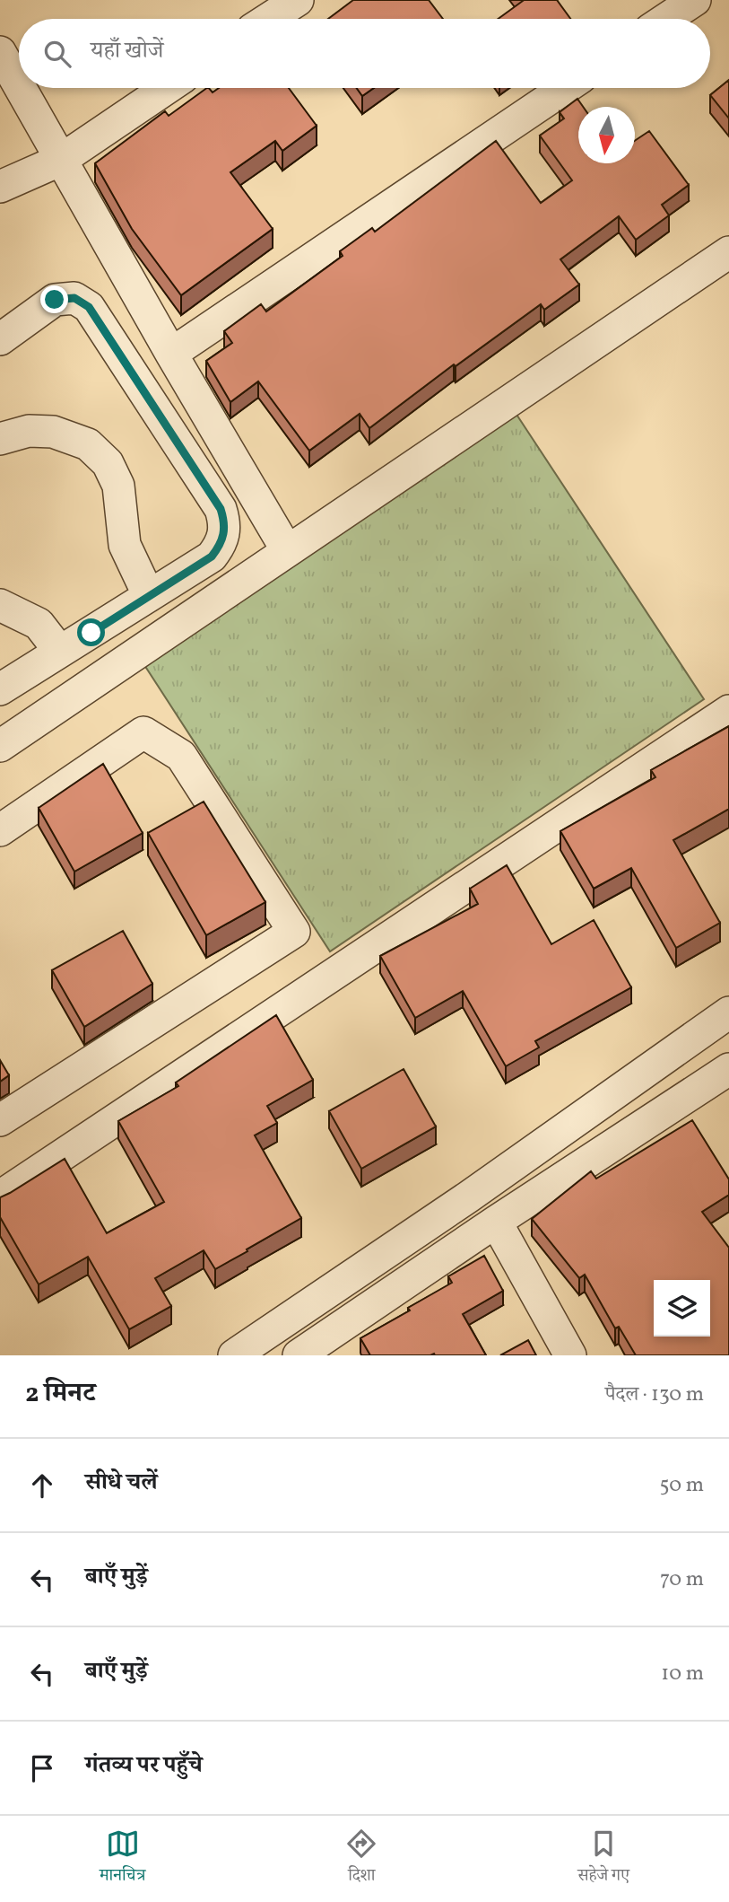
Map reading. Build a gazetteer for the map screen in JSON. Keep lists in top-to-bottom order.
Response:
{
  "north": "bottom",
  "page": {
    "search": "यहाँ खोजें",
    "heading": ["2 मिनट", "पैदल · 130 m"],
    "list": [
      ["सीधे चलें", "50 m"],
      ["बाएँ मुड़ें", "70 m"],
      ["बाएँ मुड़ें", "10 m"],
      "गंतव्य पर पहुँचे"
    ],
    "nav": ["मानचित्र", "दिशा", "सहेजे गए"]
  }
}
